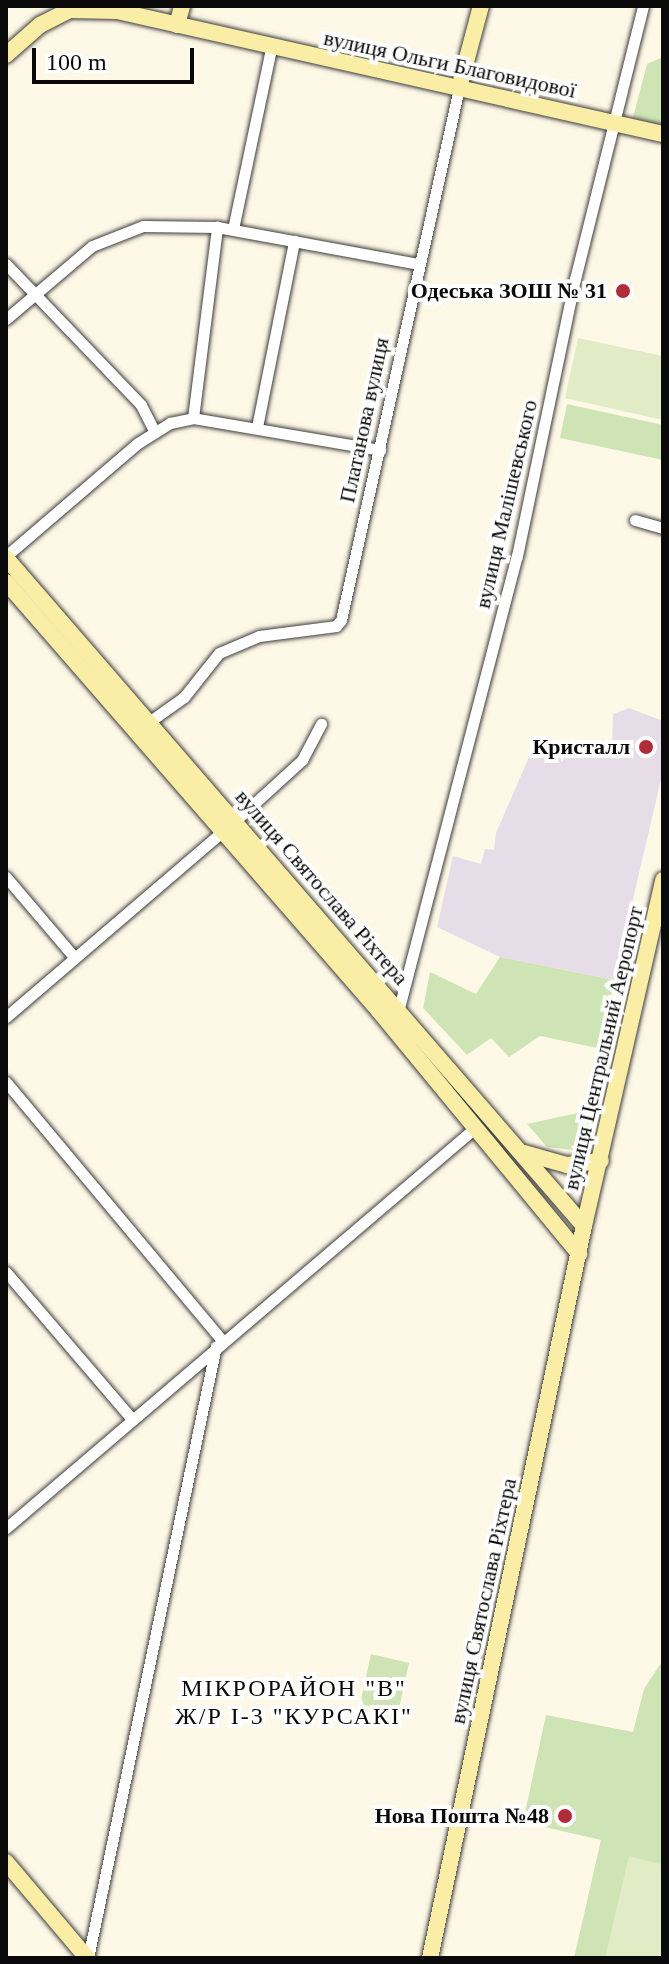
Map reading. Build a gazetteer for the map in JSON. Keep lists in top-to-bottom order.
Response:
{
  "streets": {
    "main road": [
      "вулиця Ольги Благовидової",
      "Платанова вулиця",
      "вулиця Святослава Ріхтера",
      "вулиця Центральний Аеропорт"
    ],
    "street": ["вулиця Малішевського"]
  },
  "crossings": [
    ["вулиця Ольги Благовидової", "Платанова вулиця"],
    ["вулиця Ольги Благовидової", "вулиця Малішевського"],
    ["Платанова вулиця", "вулиця Святослава Ріхтера"],
    ["вулиця Малішевського", "вулиця Святослава Ріхтера"],
    ["вулиця Святослава Ріхтера", "вулиця Центральний Аеропорт"]
  ],
  "districts": ["МІКРОРАЙОН \"В\" Ж/Р I-3 \"КУРСАКІ\""],
  "places": ["Одеська ЗОШ № 31", "Кристалл", "Нова Пошта №48"],
  "scale_bar": "100 m"
}
